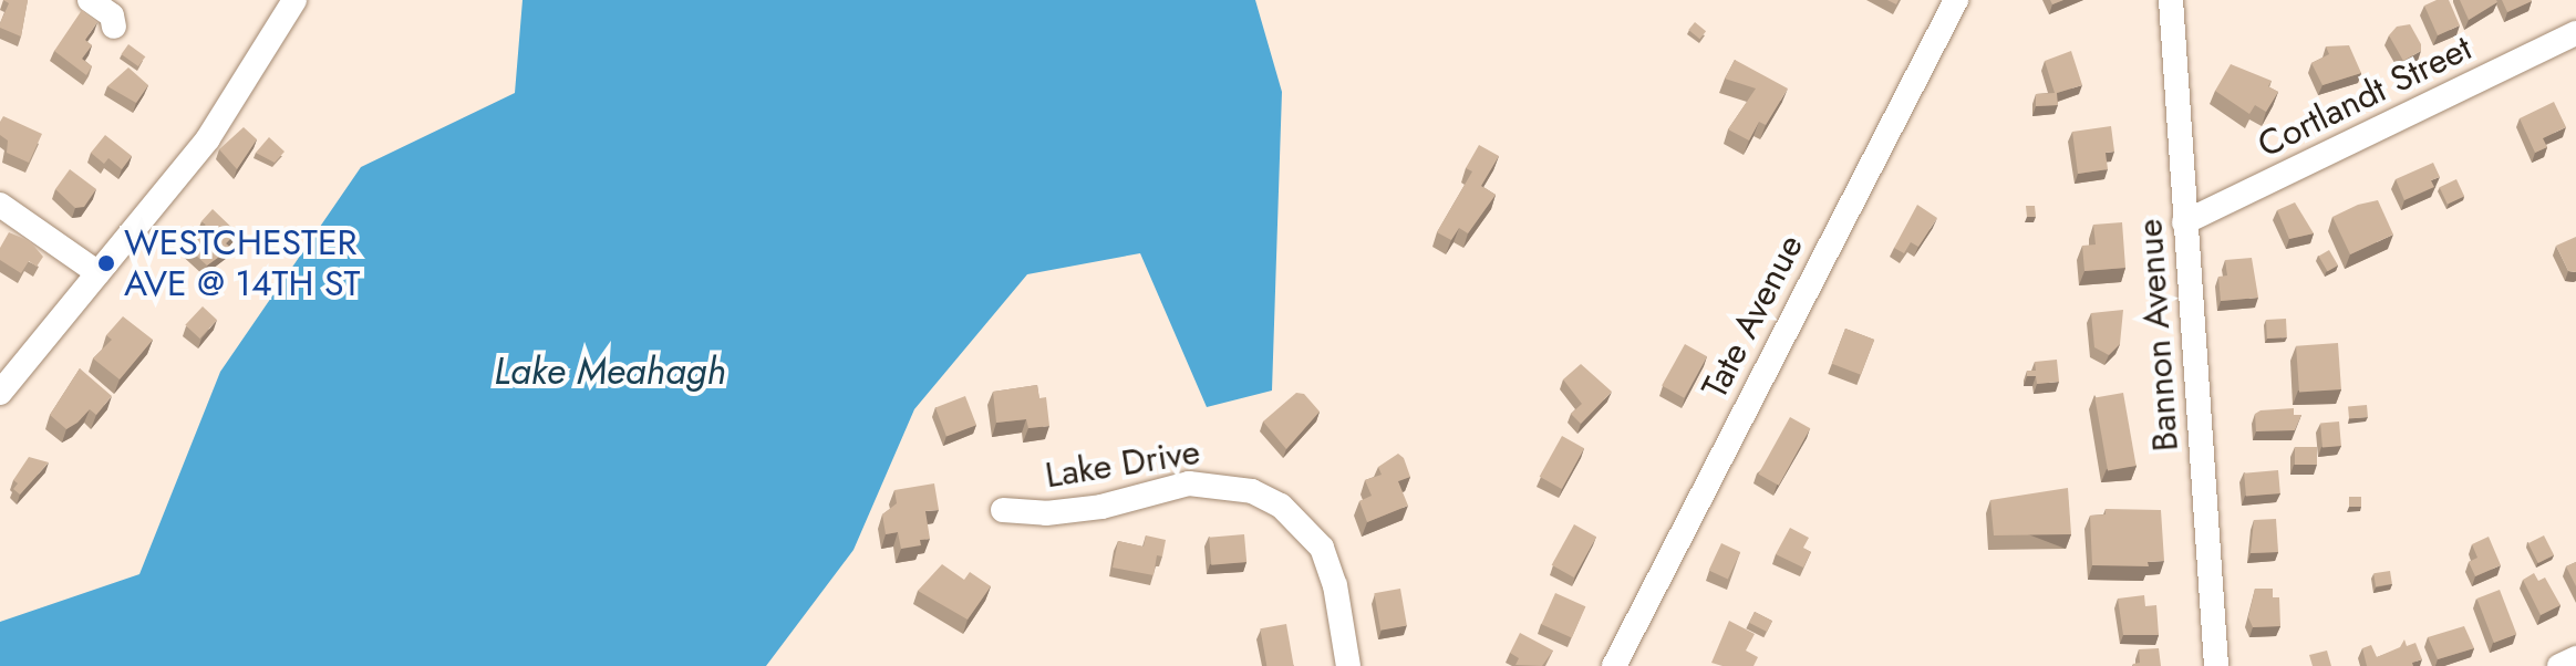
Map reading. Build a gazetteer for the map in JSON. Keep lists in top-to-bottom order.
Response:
{
  "streets": {
    "street": [
      "Cortlandt Street",
      "Tate Avenue",
      "Bannon Avenue",
      "Lake Drive"
    ]
  },
  "crossings": [
    ["Cortlandt Street", "Bannon Avenue"]
  ],
  "water": ["Lake Meahagh"],
  "places": ["WESTCHESTER AVE @ 14TH ST"]
}
